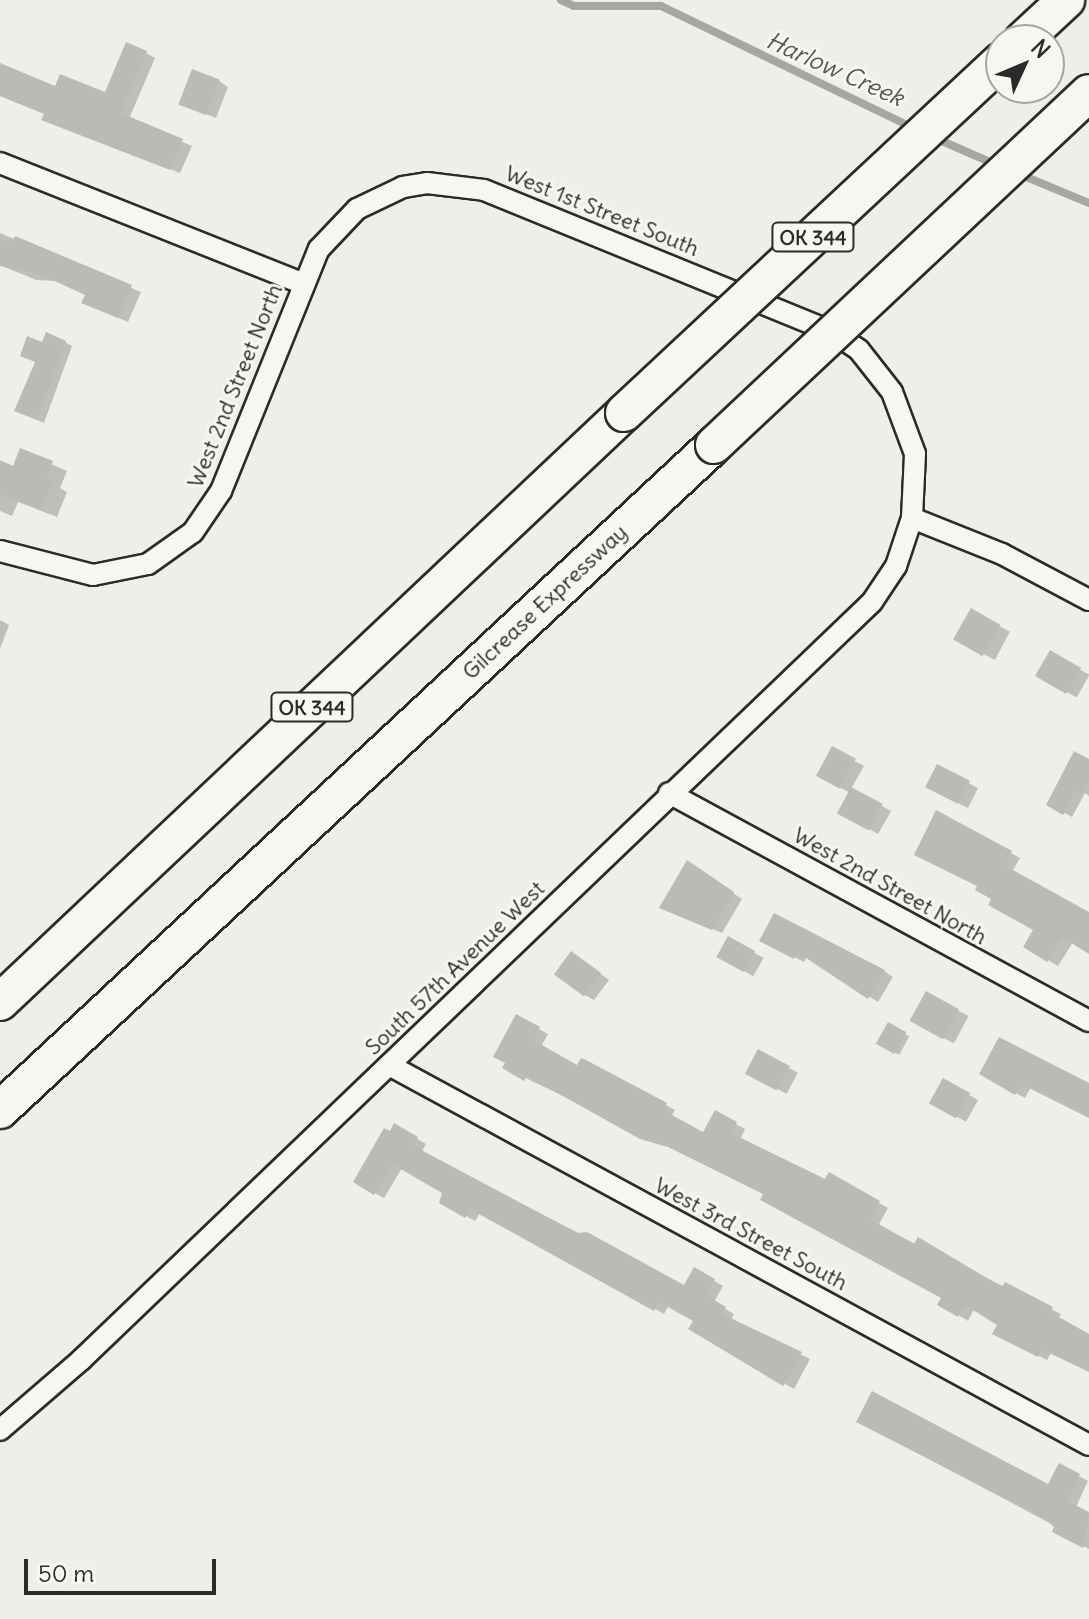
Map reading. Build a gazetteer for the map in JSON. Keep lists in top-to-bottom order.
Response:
{
  "streets": {
    "highway": ["OK 344", "Gilcrease Expressway"],
    "street": [
      "West 1st Street South",
      "West 2nd Street North",
      "South 57th Avenue West",
      "West 3rd Street South"
    ]
  },
  "crossings": [
    ["West 1st Street South", "West 2nd Street North"],
    ["West 1st Street South", "South 57th Avenue West"],
    ["West 2nd Street North", "South 57th Avenue West"],
    ["South 57th Avenue West", "West 3rd Street South"]
  ],
  "water": ["Harlow Creek"],
  "scale_bar": "50 m",
  "north": "top right"
}
